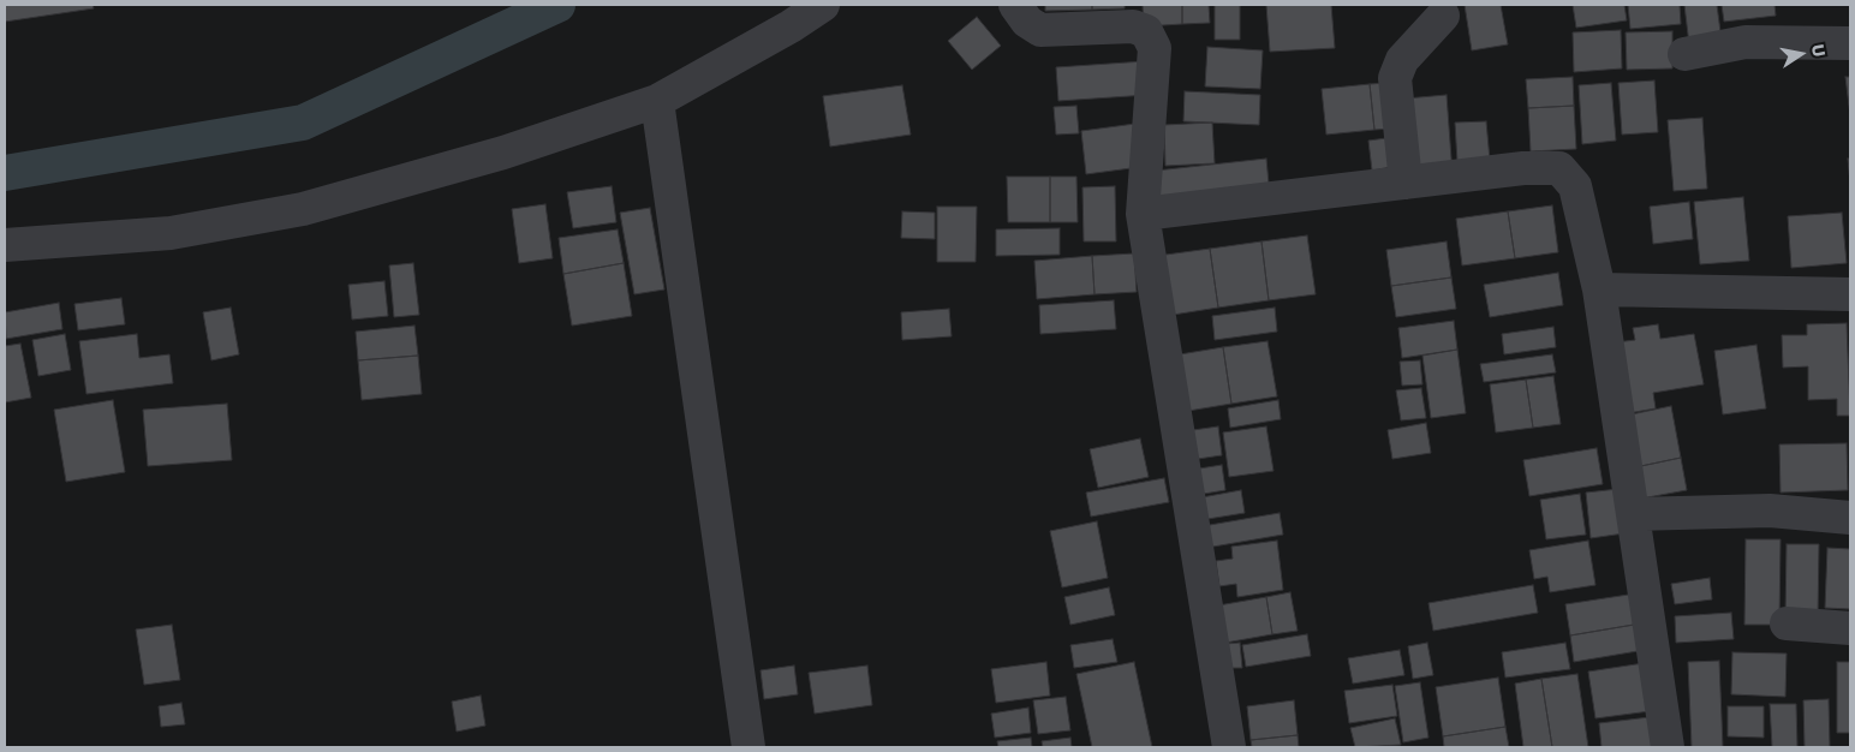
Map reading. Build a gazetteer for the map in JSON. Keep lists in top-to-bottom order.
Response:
{
  "north": "right"
}
